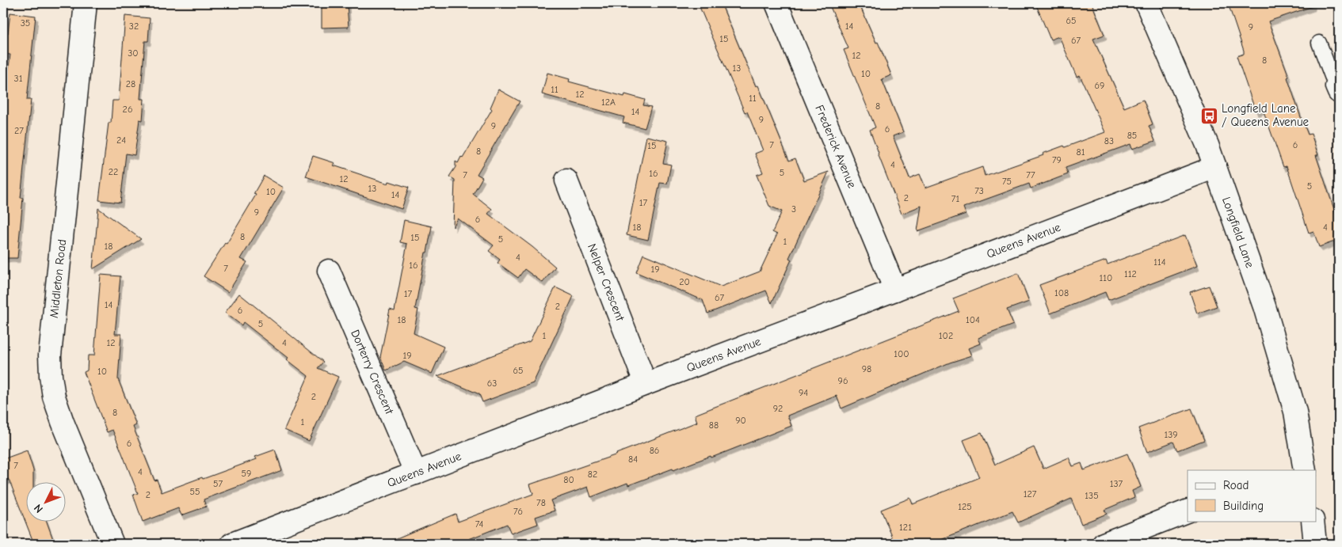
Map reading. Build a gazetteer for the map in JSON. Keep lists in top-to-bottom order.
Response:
{
  "streets": {
    "street": [
      "Frederick Avenue",
      "Longfield Lane",
      "Queens Avenue",
      "Middleton Road",
      "Nelper Crescent",
      "Dorterry Crescent"
    ]
  },
  "crossings": [
    ["Frederick Avenue", "Queens Avenue"],
    ["Longfield Lane", "Queens Avenue"],
    ["Queens Avenue", "Nelper Crescent"],
    ["Queens Avenue", "Dorterry Crescent"]
  ],
  "places": {
    "bus stop": ["Longfield Lane / Queens Avenue"]
  },
  "house_numbers": [
    "65",
    "35",
    "32",
    "14",
    "9",
    "15",
    "67",
    "30",
    "12",
    "8",
    "13",
    "10",
    "31",
    "28",
    "69",
    "11",
    "12",
    "11",
    "12A",
    "8",
    "26",
    "14",
    "9",
    "9",
    "6",
    "27",
    "85",
    "24",
    "83",
    "7",
    "6",
    "15",
    "8",
    "81",
    "79",
    "4",
    "22",
    "5",
    "16",
    "7",
    "77",
    "12",
    "75",
    "5",
    "13",
    "73",
    "10",
    "14",
    "2",
    "71",
    "17",
    "3",
    "9",
    "6",
    "18",
    "4",
    "8",
    "15",
    "5",
    "1",
    "18",
    "4",
    "114",
    "16",
    "7",
    "19",
    "112",
    "110",
    "20",
    "108",
    "17",
    "67",
    "14",
    "2",
    "6",
    "18",
    "104",
    "5",
    "1",
    "102",
    "12",
    "4",
    "100",
    "19",
    "98",
    "65",
    "10",
    "96",
    "63",
    "94",
    "2",
    "92",
    "8",
    "90",
    "1",
    "88",
    "139",
    "6",
    "86",
    "84",
    "7",
    "4",
    "59",
    "82",
    "80",
    "57",
    "137",
    "55",
    "127",
    "2",
    "135",
    "78",
    "125",
    "76",
    "74",
    "121"
  ],
  "legend": ["Road", "Building"],
  "north": "bottom left"
}
